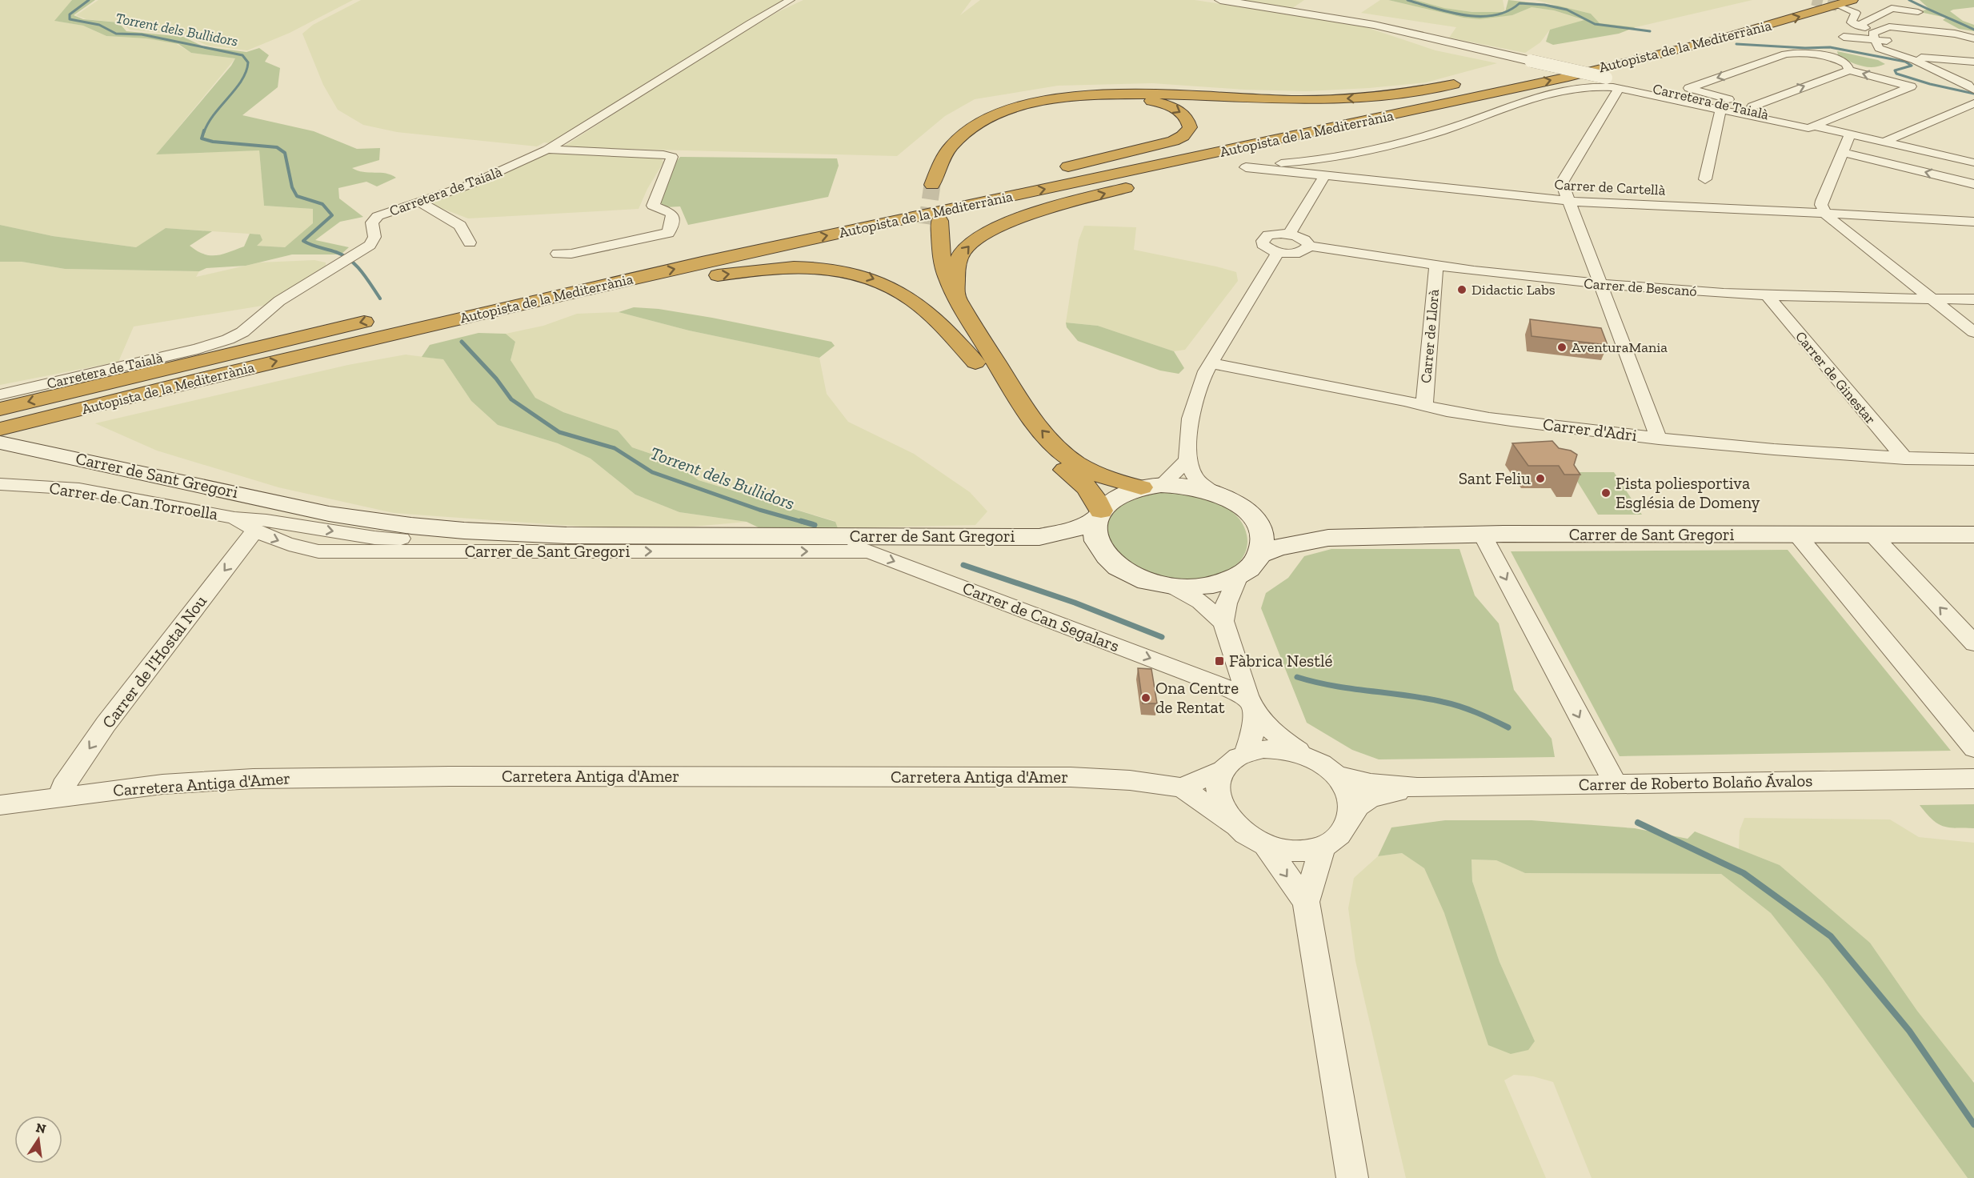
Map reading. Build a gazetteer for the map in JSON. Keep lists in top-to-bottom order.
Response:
{
  "streets": {
    "highway": ["Autopista de la Mediterrània"],
    "main road": ["Carrer de Sant Gregori"],
    "street": [
      "Carretera de Taialà",
      "Carrer de Cartellà",
      "Carrer de Bescanó",
      "Carrer de Llorà",
      "Carrer de Ginestar",
      "Carrer d'Adri",
      "Carrer de Can Torroella",
      "Carrer de Can Segalars",
      "Carrer de l'Hostal Nou",
      "Carretera Antiga d'Amer",
      "Carrer de Roberto Bolaño Ávalos"
    ]
  },
  "crossings": [
    ["Autopista de la Mediterrània", "Carrer de Sant Gregori"],
    ["Carretera de Taialà", "Carrer de Cartellà"],
    ["Carrer de Bescanó", "Carrer de Llorà"],
    ["Carrer de Bescanó", "Carrer de Ginestar"],
    ["Carrer de Llorà", "Carrer d'Adri"],
    ["Carrer de Ginestar", "Carrer d'Adri"],
    ["Carrer de Sant Gregori", "Carrer de Can Torroella"],
    ["Carrer de Sant Gregori", "Carrer de Can Segalars"],
    ["Carrer de Sant Gregori", "Carrer de l'Hostal Nou"],
    ["Carrer de l'Hostal Nou", "Carretera Antiga d'Amer"],
    ["Carretera Antiga d'Amer", "Carrer de Roberto Bolaño Ávalos"]
  ],
  "one_way": ["Carrer de Can Segalars", "Carrer de l'Hostal Nou"],
  "water": ["Torrent dels Bullidors"],
  "places": {
    "other": [
      "Didactic Labs",
      "AventuraMania",
      "Sant Feliu",
      "Pista poliesportiva Església de Domeny",
      "Ona Centre de Rentat"
    ],
    "transit": ["Fàbrica Nestlé"]
  },
  "north": "top"
}
